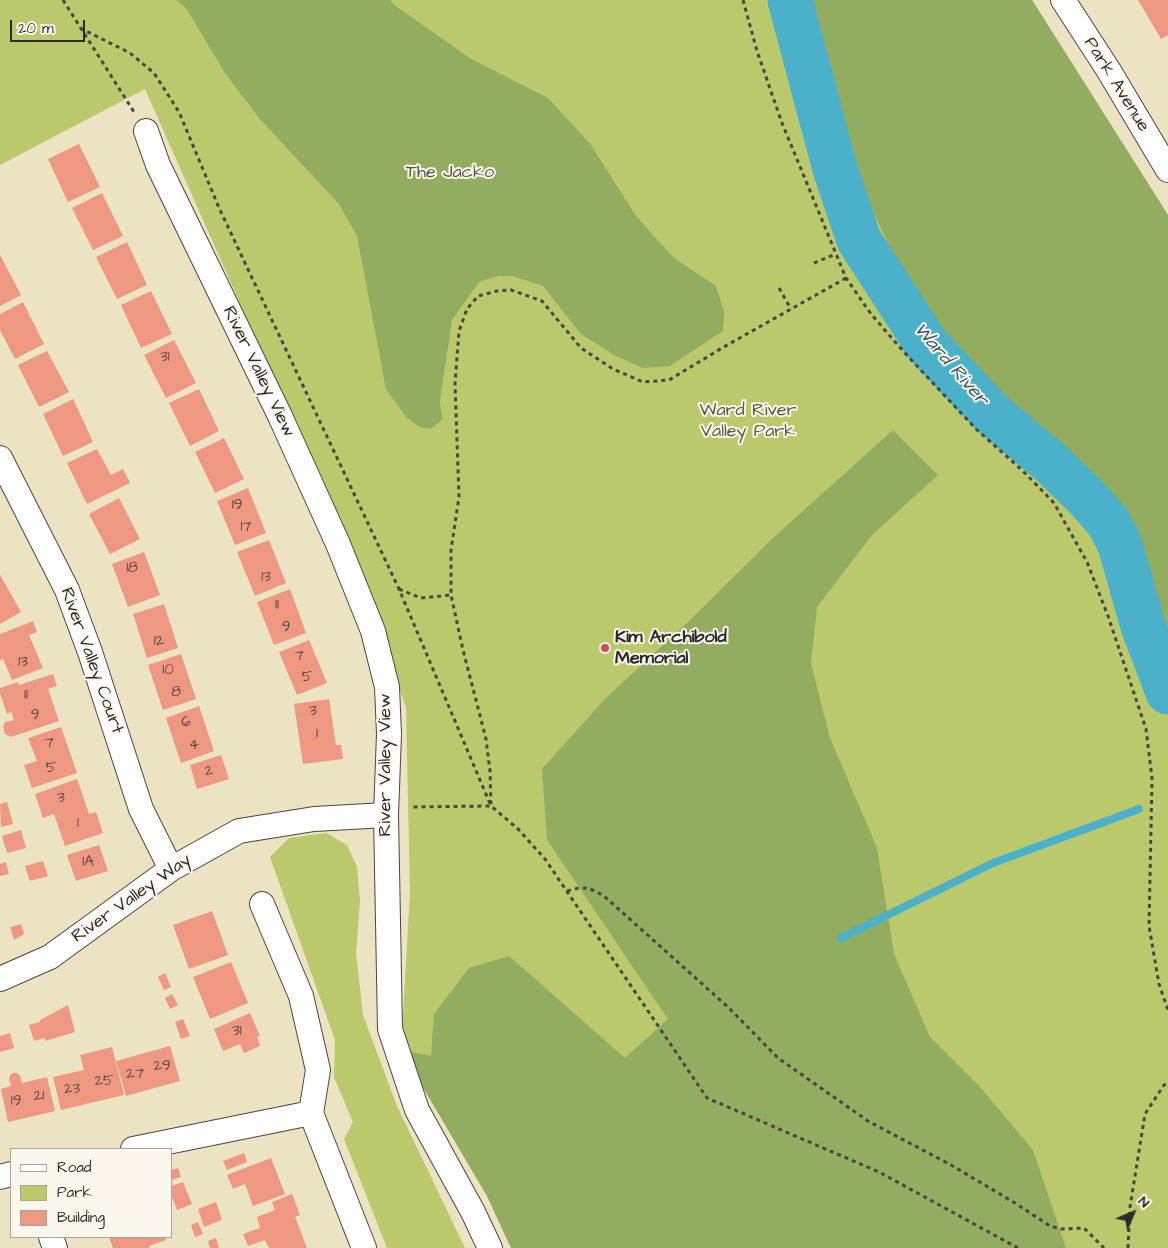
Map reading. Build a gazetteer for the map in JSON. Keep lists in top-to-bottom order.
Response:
{
  "streets": {
    "street": [
      "Park Avenue",
      "River Valley View",
      "River Valley Court",
      "River Valley Way"
    ]
  },
  "crossings": [
    ["River Valley View", "River Valley Way"],
    ["River Valley Court", "River Valley Way"]
  ],
  "water": ["Ward River"],
  "parks": ["The Jacko", "Ward River Valley Park"],
  "places": ["Kim Archibold Memorial"],
  "house_numbers": [
    "31",
    "19",
    "17",
    "18",
    "13",
    "11",
    "9",
    "12",
    "7",
    "13",
    "10",
    "5",
    "8",
    "11",
    "3",
    "9",
    "6",
    "1",
    "7",
    "4",
    "5",
    "2",
    "3",
    "1",
    "1A",
    "31",
    "29",
    "27",
    "25",
    "23",
    "21",
    "19"
  ],
  "legend": ["Road", "Park", "Building"],
  "scale_bar": "20 m",
  "north": "top right"
}
